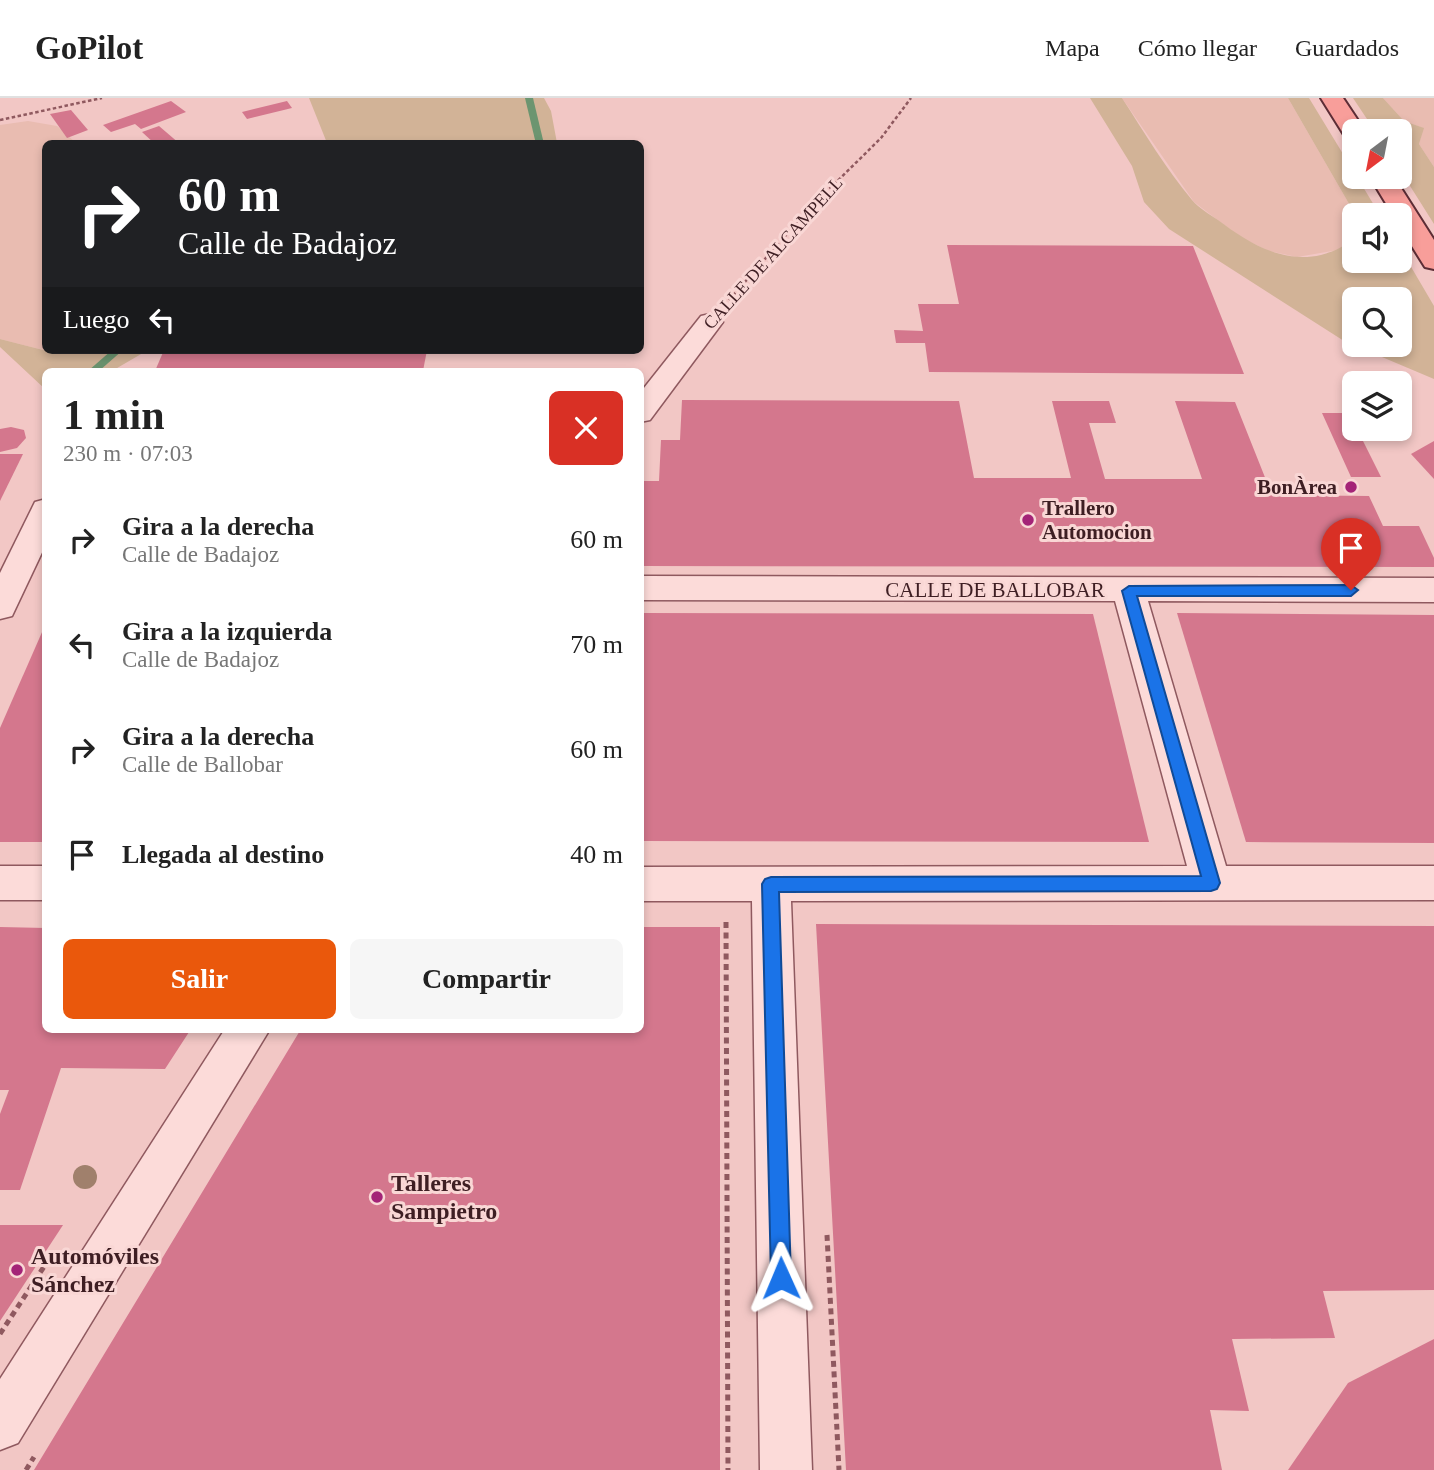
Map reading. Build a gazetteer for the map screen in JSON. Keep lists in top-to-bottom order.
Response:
{
  "streets": {
    "street": ["CALLE DE ALCAMPELL", "CALLE DE BALLOBAR"]
  },
  "places": [
    "BonÀrea",
    "Trallero Automocion",
    "Talleres Sampietro",
    "Automóviles Sánchez"
  ],
  "north": "bottom left",
  "page": {
    "header": "GoPilot",
    "nav": ["Mapa", "Cómo llegar", "Guardados"],
    "turn": ["60 m", "Calle de Badajoz"],
    "then": "Luego",
    "heading": ["1 min", "230 m · 07:03"],
    "list": [
      {
        "name": "Gira a la derecha",
        "note": "Calle de Badajoz",
        "value": "60 m"
      },
      {
        "name": "Gira a la izquierda",
        "note": "Calle de Badajoz",
        "value": "70 m"
      },
      {
        "name": "Gira a la derecha",
        "note": "Calle de Ballobar",
        "value": "60 m"
      },
      {
        "name": "Llegada al destino",
        "value": "40 m"
      }
    ],
    "buttons": ["Salir", "Compartir"]
  }
}
